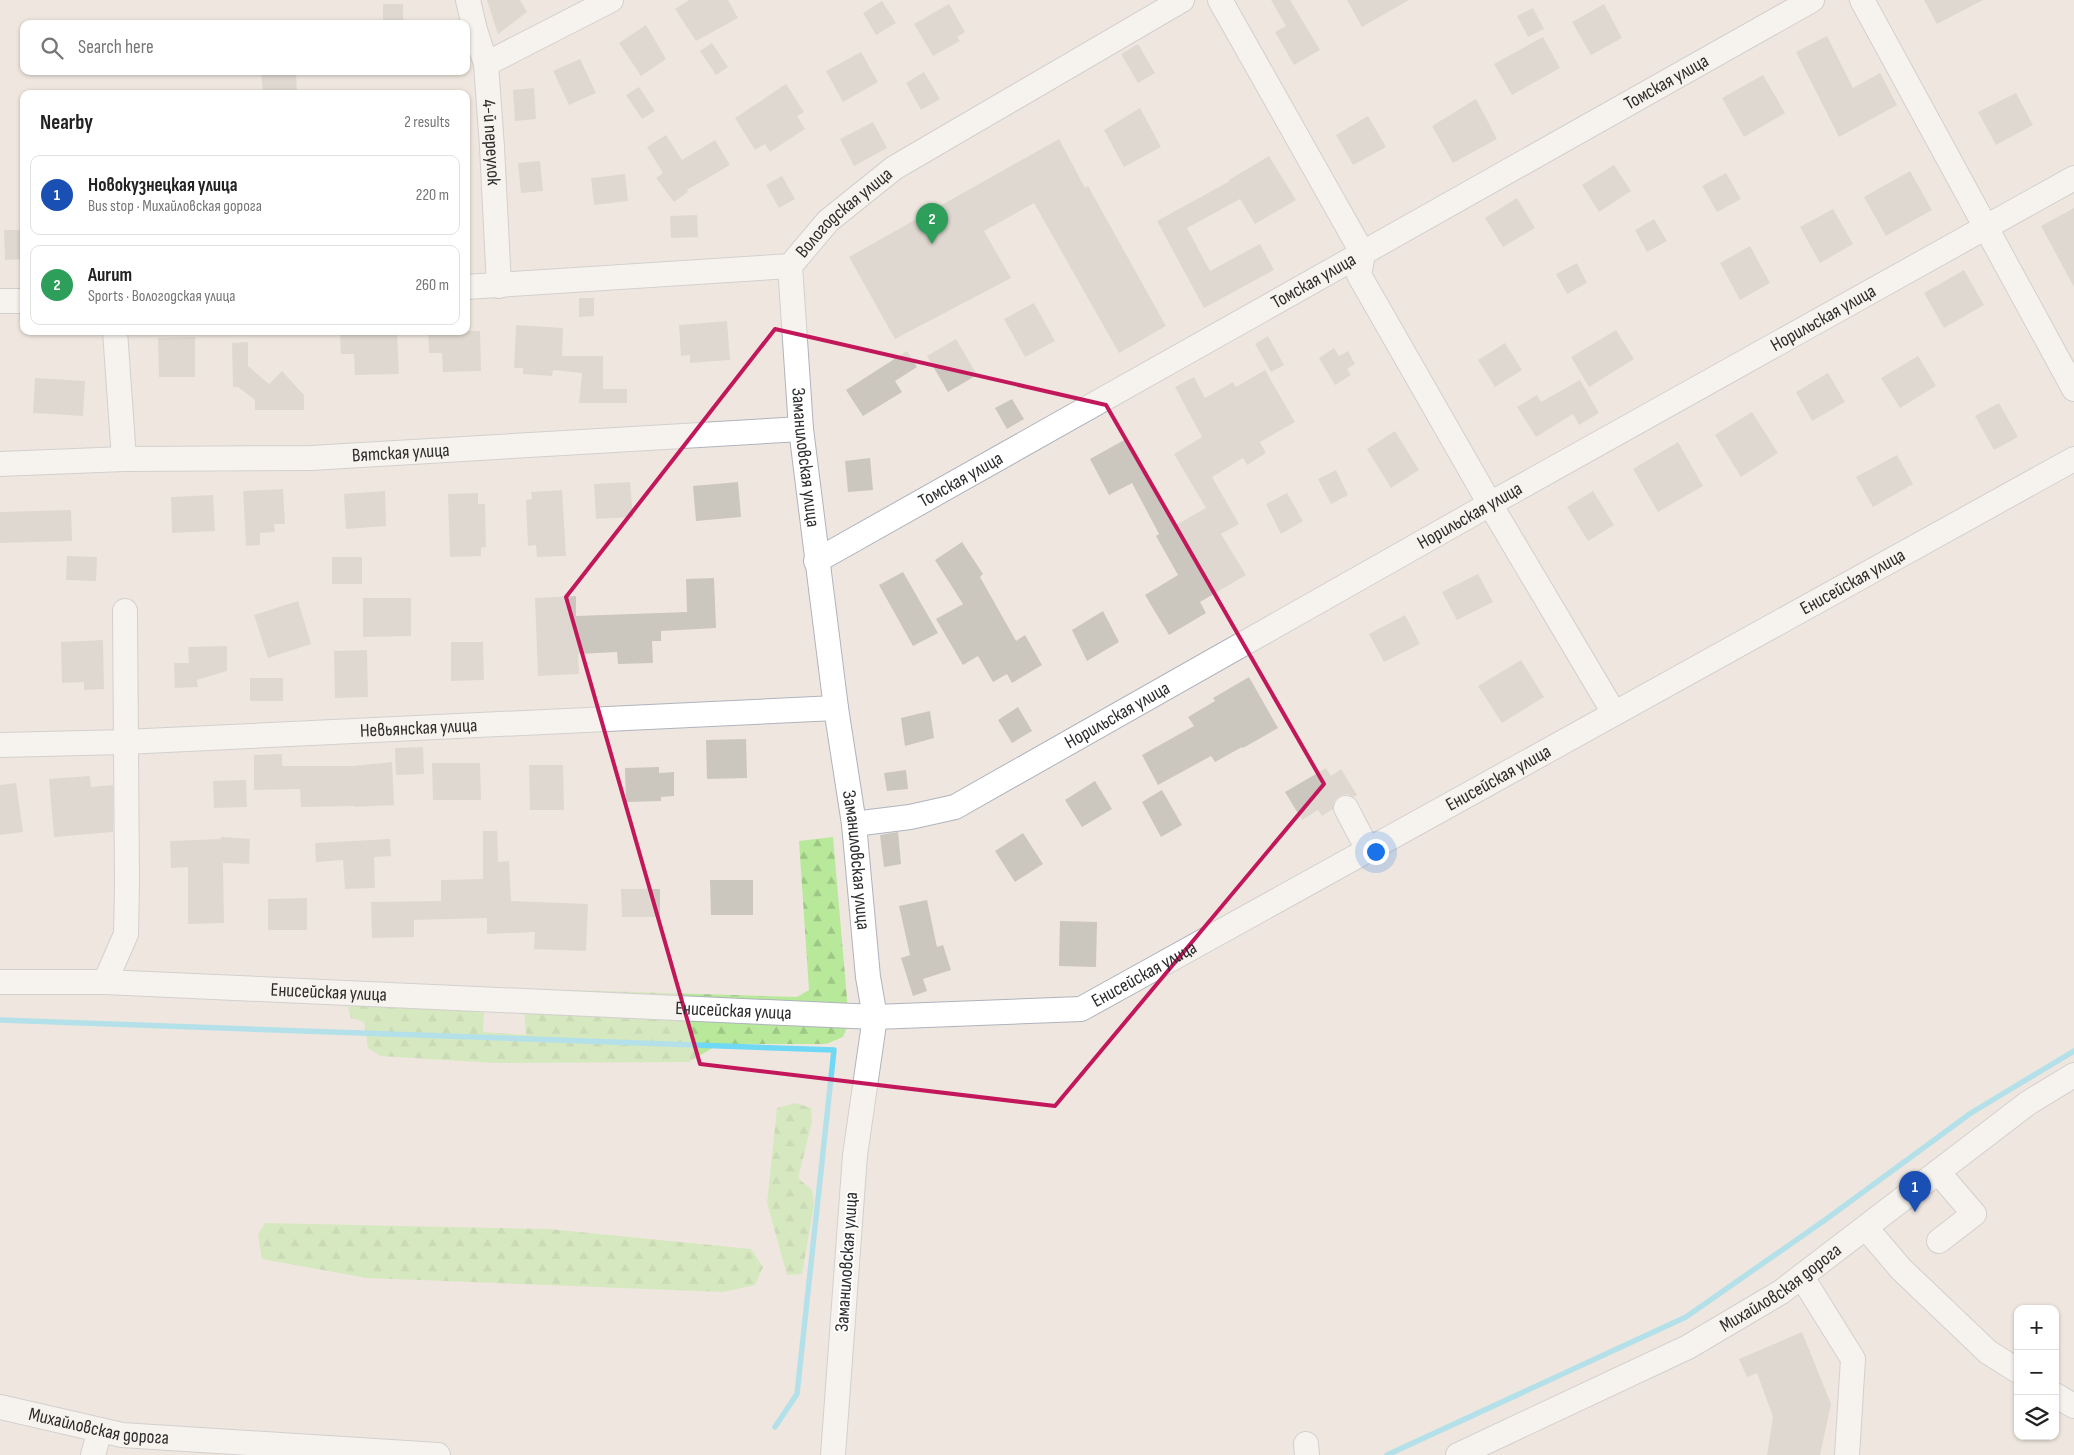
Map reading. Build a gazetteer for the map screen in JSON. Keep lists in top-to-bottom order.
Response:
{
  "streets": {
    "street": [
      "Томская улица",
      "4-й переулок",
      "Вологодская улица",
      "Норильская улица",
      "Вятская улица",
      "Заманиловская улица",
      "Енисейская улица",
      "Невьянская улица",
      "Михайловская дорога"
    ]
  },
  "crossings": [
    ["Томская улица", "Заманиловская улица"],
    ["4-й переулок", "Вологодская улица"],
    ["Вологодская улица", "Заманиловская улица"],
    ["Норильская улица", "Заманиловская улица"],
    ["Вятская улица", "Заманиловская улица"],
    ["Заманиловская улица", "Енисейская улица"],
    ["Заманиловская улица", "Невьянская улица"]
  ],
  "page": {
    "search": "Search here",
    "heading": ["Nearby", "2 results"],
    "list": [
      {
        "mark": "1",
        "name": "Новокузнецкая улица",
        "note": "Bus stop · Михайловская дорога",
        "value": "220 m"
      },
      {
        "mark": "2",
        "name": "Aurum",
        "note": "Sports · Вологодская улица",
        "value": "260 m"
      }
    ],
    "pins": ["2", "1"],
    "map_buttons": ["+", "−"]
  }
}
